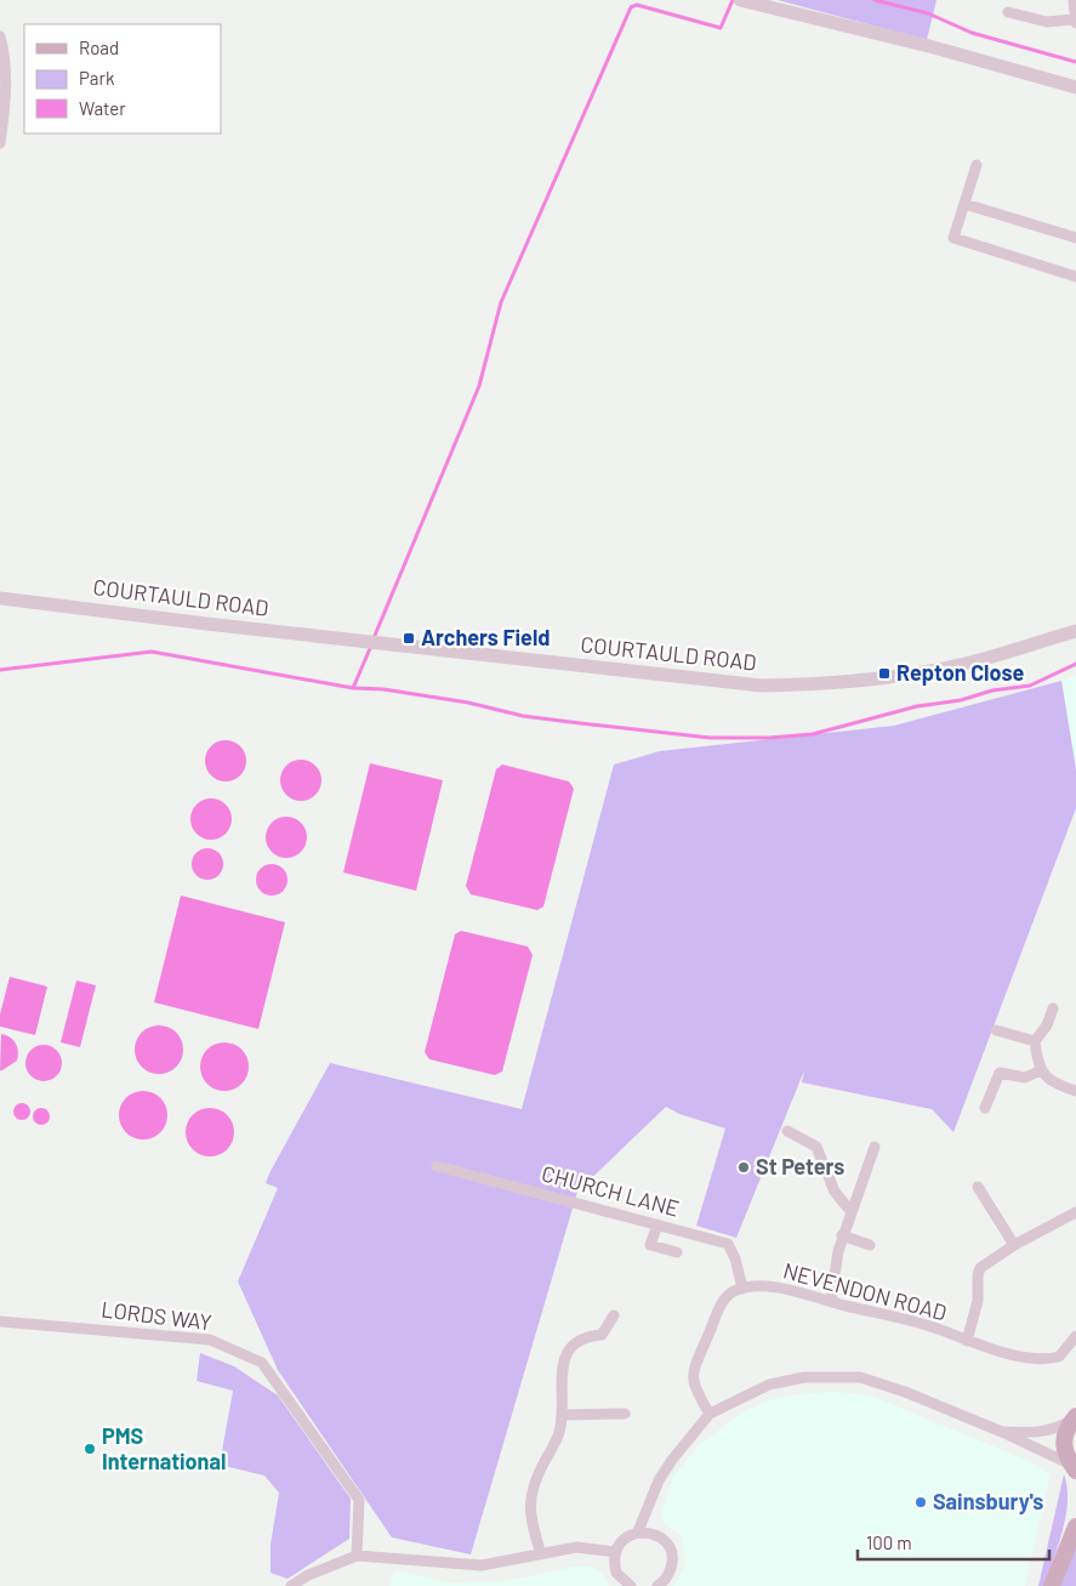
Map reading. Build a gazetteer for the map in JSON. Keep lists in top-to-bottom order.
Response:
{
  "streets": {
    "street": [
      "COURTAULD ROAD",
      "CHURCH LANE",
      "NEVENDON ROAD",
      "LORDS WAY"
    ]
  },
  "crossings": [
    ["CHURCH LANE", "NEVENDON ROAD"]
  ],
  "places": {
    "transit": ["Archers Field", "Repton Close"],
    "other": ["St Peters", "PMS International", "Sainsbury's"]
  },
  "legend": ["Road", "Park", "Water"],
  "scale_bar": "100 m"
}
